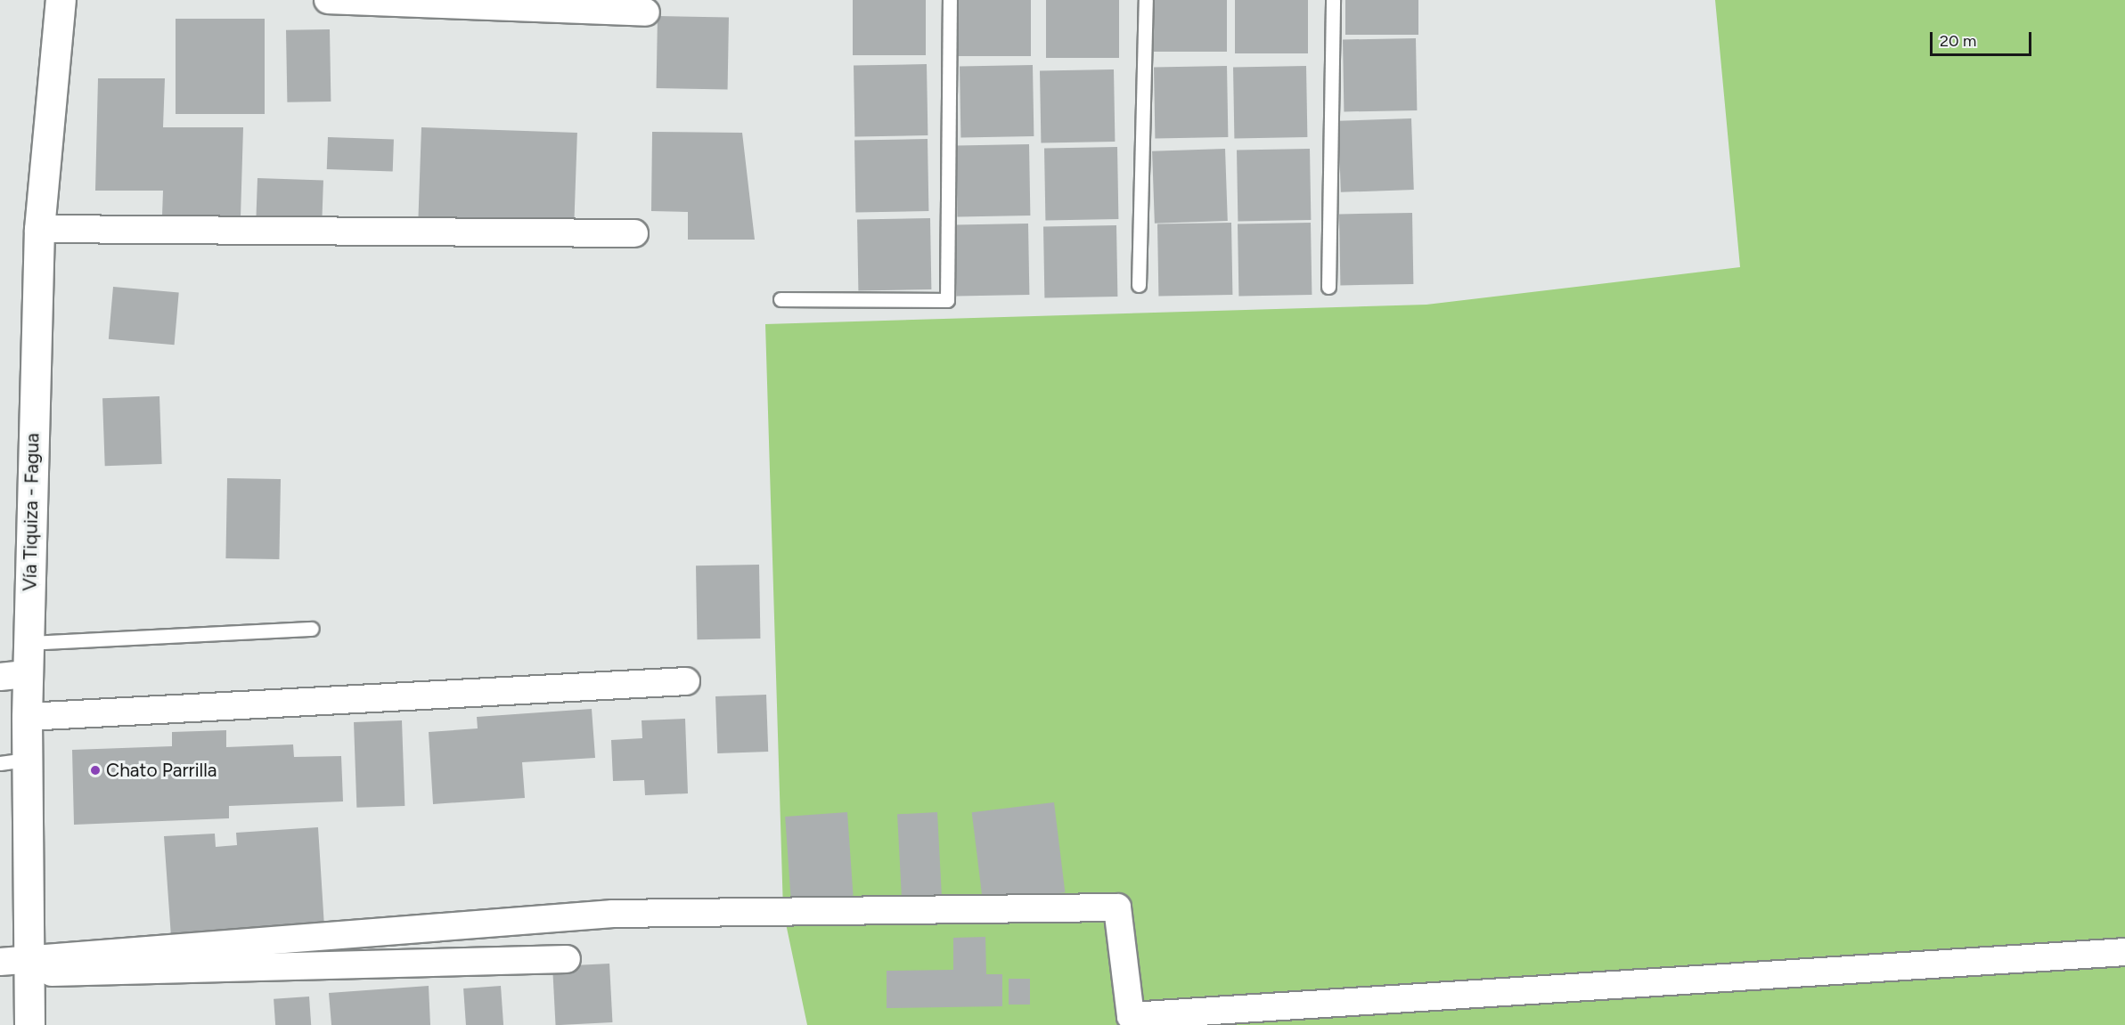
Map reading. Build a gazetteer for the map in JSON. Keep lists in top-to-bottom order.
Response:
{
  "streets": {
    "street": ["Vía Tiquiza - Fagua"]
  },
  "places": ["Chato Parrilla"],
  "scale_bar": "20 m"
}
